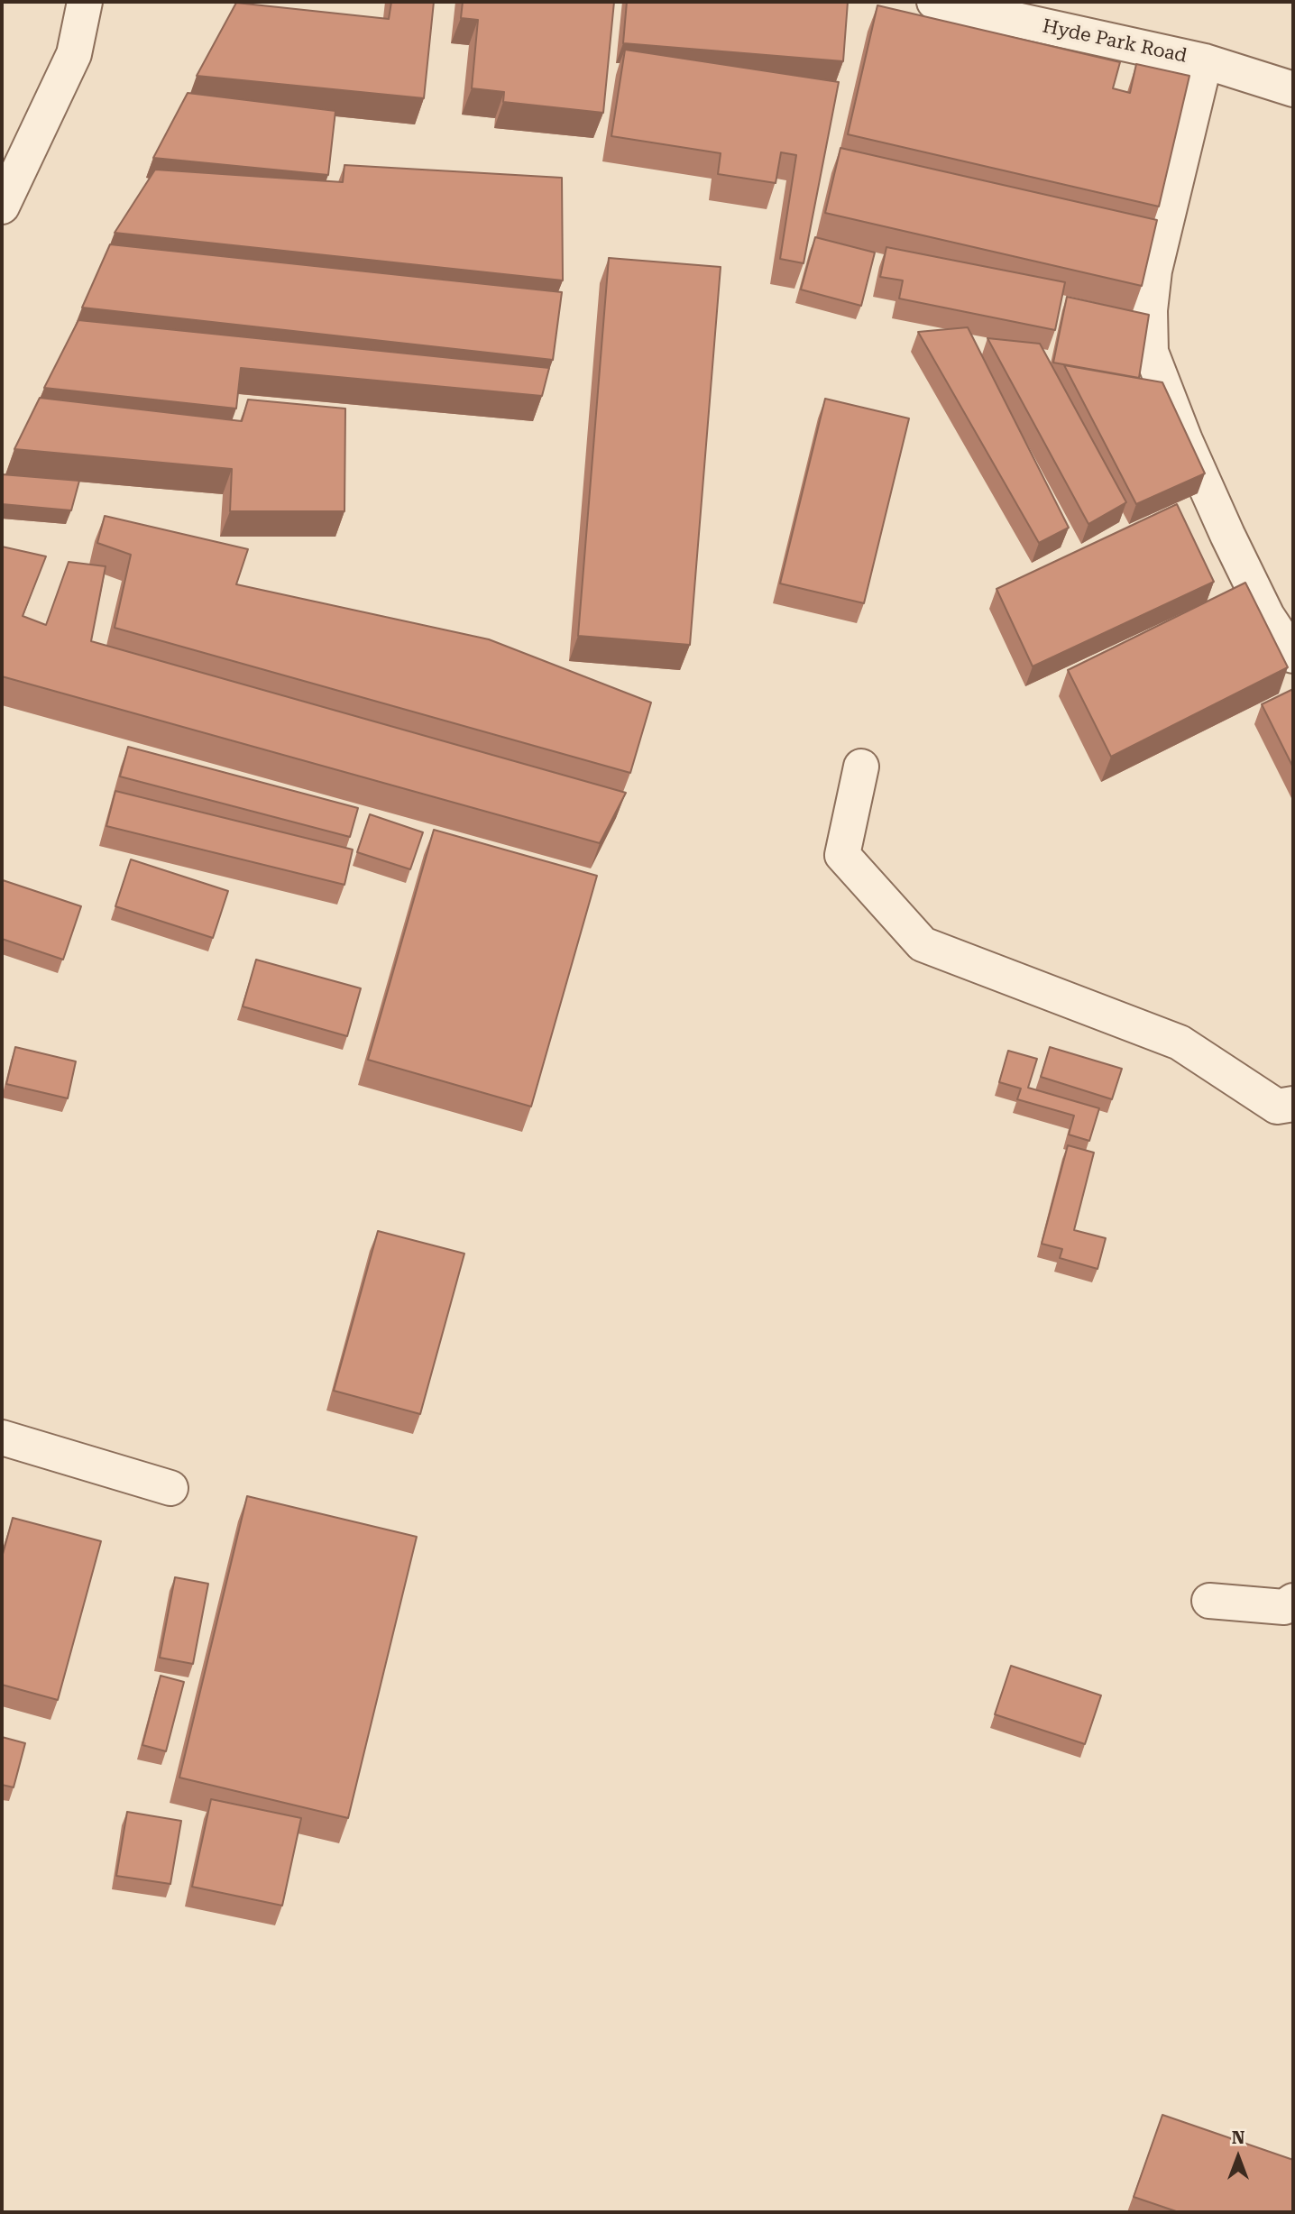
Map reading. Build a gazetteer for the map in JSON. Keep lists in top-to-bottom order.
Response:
{
  "streets": {
    "street": ["Hyde Park Road"]
  },
  "north": "top"
}
